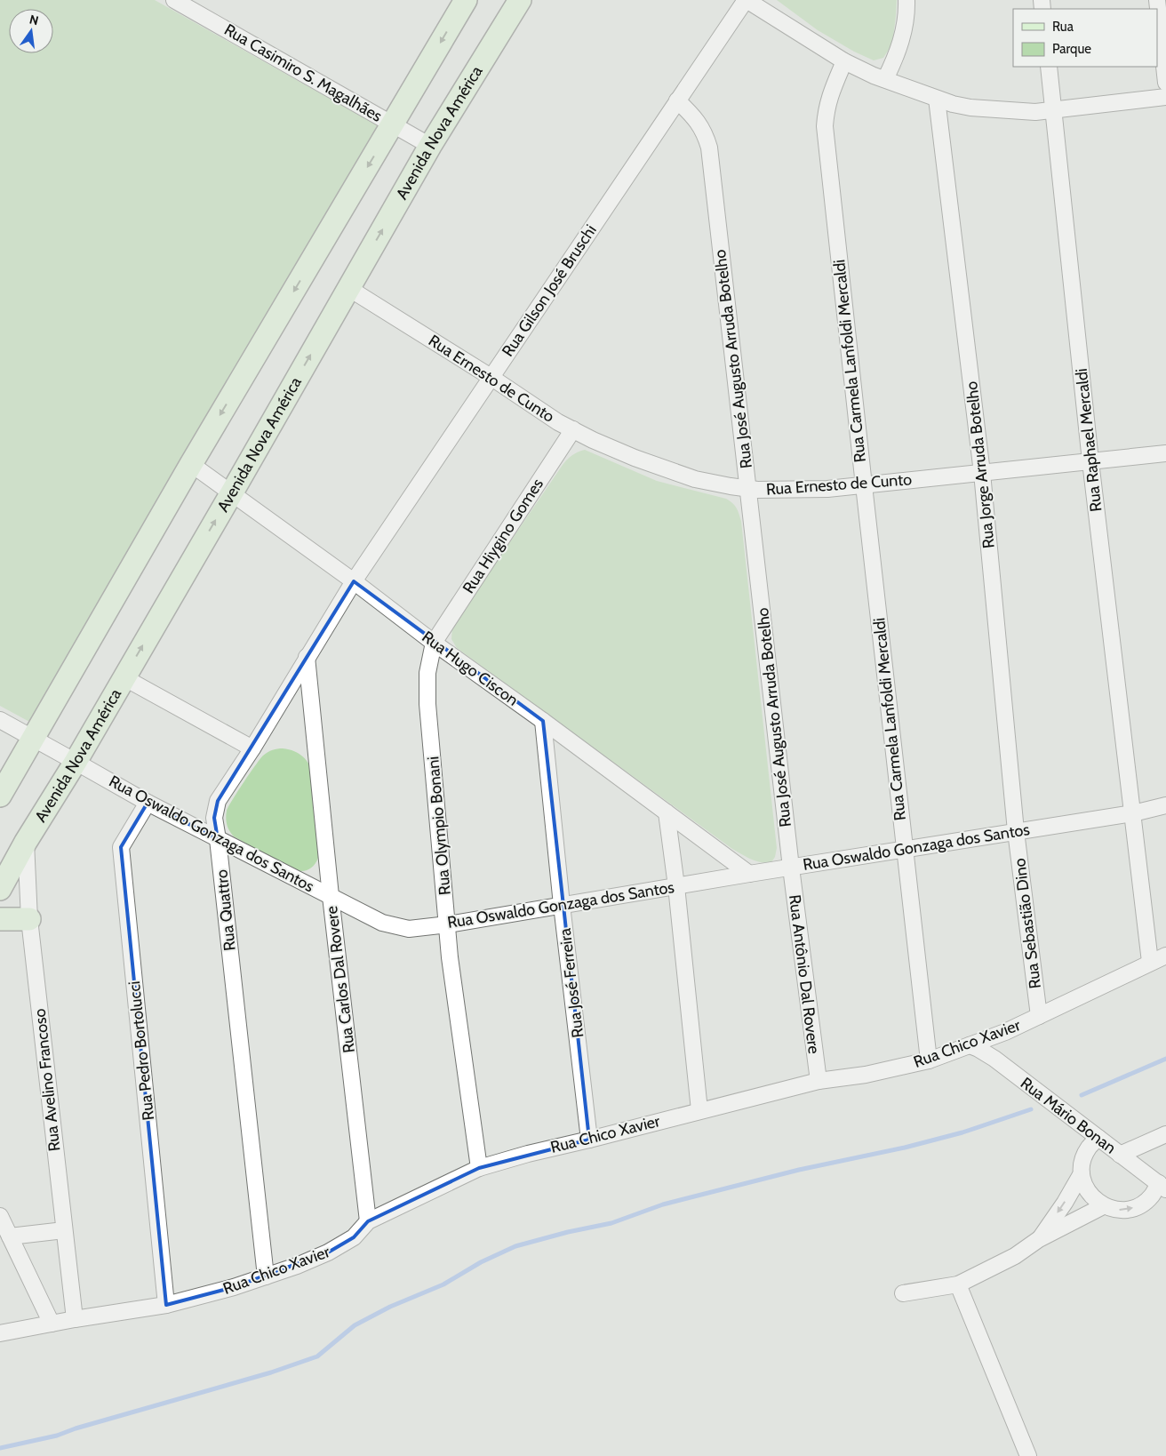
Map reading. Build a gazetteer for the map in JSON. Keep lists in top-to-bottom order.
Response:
{
  "streets": {
    "street": [
      "Rua Casimiro S. Magalhães",
      "Avenida Nova América",
      "Rua Gilson José Bruschi",
      "Rua José Augusto Arruda Botelho",
      "Rua Carmela Lanfoldi Mercaldi",
      "Rua Ernesto de Cunto",
      "Rua Raphael Mercaldi",
      "Rua Jorge Arruda Botelho",
      "Rua Hiygino Gomes",
      "Rua Hugo Ciscon",
      "Rua Olympio Bonani",
      "Rua Oswaldo Gonzaga dos Santos",
      "Rua Quattro",
      "Rua Sebastião Dino",
      "Rua Antônio Dal Rovere",
      "Rua Carlos Dal Rovere",
      "Rua José Ferreira",
      "Rua Chico Xavier",
      "Rua Pedro Bortolucci",
      "Rua Avelino Francoso",
      "Rua Mário Bonan"
    ]
  },
  "crossings": [
    ["Rua Casimiro S. Magalhães", "Avenida Nova América"],
    ["Avenida Nova América", "Rua Ernesto de Cunto"],
    ["Avenida Nova América", "Rua Hugo Ciscon"],
    ["Avenida Nova América", "Rua Oswaldo Gonzaga dos Santos"],
    ["Avenida Nova América", "Rua Avelino Francoso"],
    ["Rua Gilson José Bruschi", "Rua José Augusto Arruda Botelho"],
    ["Rua Gilson José Bruschi", "Rua Ernesto de Cunto"],
    ["Rua Gilson José Bruschi", "Rua Hugo Ciscon"],
    ["Rua Gilson José Bruschi", "Rua Quattro"],
    ["Rua José Augusto Arruda Botelho", "Rua Ernesto de Cunto"],
    ["Rua José Augusto Arruda Botelho", "Rua Oswaldo Gonzaga dos Santos"],
    ["Rua José Augusto Arruda Botelho", "Rua Antônio Dal Rovere"],
    ["Rua Carmela Lanfoldi Mercaldi", "Rua Ernesto de Cunto"],
    ["Rua Carmela Lanfoldi Mercaldi", "Rua Oswaldo Gonzaga dos Santos"],
    ["Rua Carmela Lanfoldi Mercaldi", "Rua Chico Xavier"],
    ["Rua Ernesto de Cunto", "Rua Raphael Mercaldi"],
    ["Rua Ernesto de Cunto", "Rua Jorge Arruda Botelho"],
    ["Rua Ernesto de Cunto", "Rua Hiygino Gomes"],
    ["Rua Raphael Mercaldi", "Rua Oswaldo Gonzaga dos Santos"],
    ["Rua Raphael Mercaldi", "Rua Chico Xavier"],
    ["Rua Jorge Arruda Botelho", "Rua Oswaldo Gonzaga dos Santos"],
    ["Rua Jorge Arruda Botelho", "Rua Sebastião Dino"],
    ["Rua Hiygino Gomes", "Rua Hugo Ciscon"],
    ["Rua Hiygino Gomes", "Rua Olympio Bonani"],
    ["Rua Hugo Ciscon", "Rua Olympio Bonani"],
    ["Rua Hugo Ciscon", "Rua Oswaldo Gonzaga dos Santos"],
    ["Rua Hugo Ciscon", "Rua Quattro"],
    ["Rua Hugo Ciscon", "Rua José Ferreira"],
    ["Rua Olympio Bonani", "Rua Oswaldo Gonzaga dos Santos"],
    ["Rua Olympio Bonani", "Rua Chico Xavier"],
    ["Rua Oswaldo Gonzaga dos Santos", "Rua Quattro"],
    ["Rua Oswaldo Gonzaga dos Santos", "Rua Sebastião Dino"],
    ["Rua Oswaldo Gonzaga dos Santos", "Rua Antônio Dal Rovere"],
    ["Rua Oswaldo Gonzaga dos Santos", "Rua Carlos Dal Rovere"],
    ["Rua Oswaldo Gonzaga dos Santos", "Rua José Ferreira"],
    ["Rua Oswaldo Gonzaga dos Santos", "Rua Pedro Bortolucci"],
    ["Rua Quattro", "Rua Carlos Dal Rovere"],
    ["Rua Quattro", "Rua Chico Xavier"],
    ["Rua Sebastião Dino", "Rua Chico Xavier"],
    ["Rua Antônio Dal Rovere", "Rua Chico Xavier"],
    ["Rua Carlos Dal Rovere", "Rua Chico Xavier"],
    ["Rua José Ferreira", "Rua Chico Xavier"],
    ["Rua Chico Xavier", "Rua Pedro Bortolucci"],
    ["Rua Chico Xavier", "Rua Avelino Francoso"],
    ["Rua Chico Xavier", "Rua Mário Bonan"]
  ],
  "legend": ["Rua", "Parque"],
  "north": "top"
}
